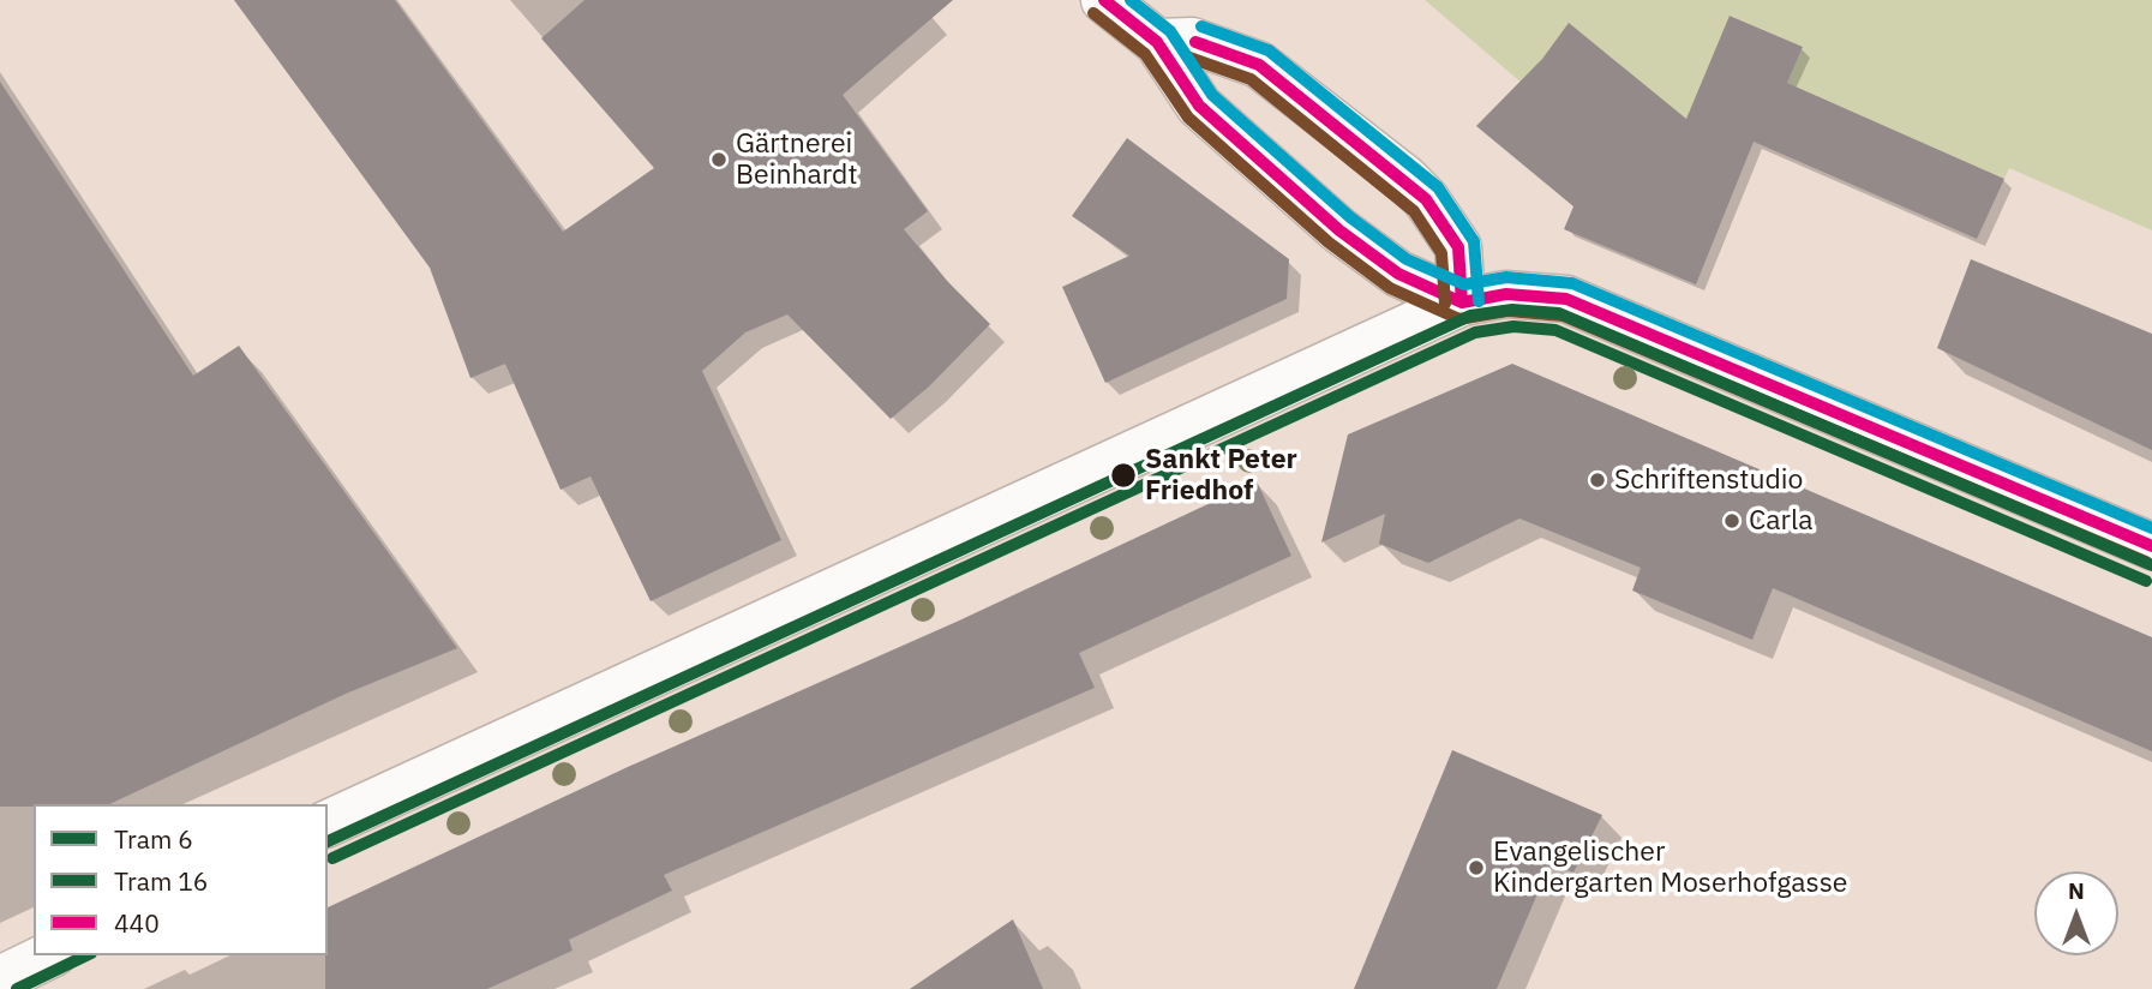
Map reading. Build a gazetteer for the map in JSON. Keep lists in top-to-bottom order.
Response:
{
  "places": [
    "Gärtnerei Beinhardt",
    "Sankt Peter Friedhof",
    "Schriftenstudio",
    "Carla",
    "Evangelischer Kindergarten Moserhofgasse"
  ],
  "lines": ["transit line 440", "tram line 6", "tram line 16"],
  "legend": ["Tram 6", "Tram 16", "440"],
  "north": "top"
}
